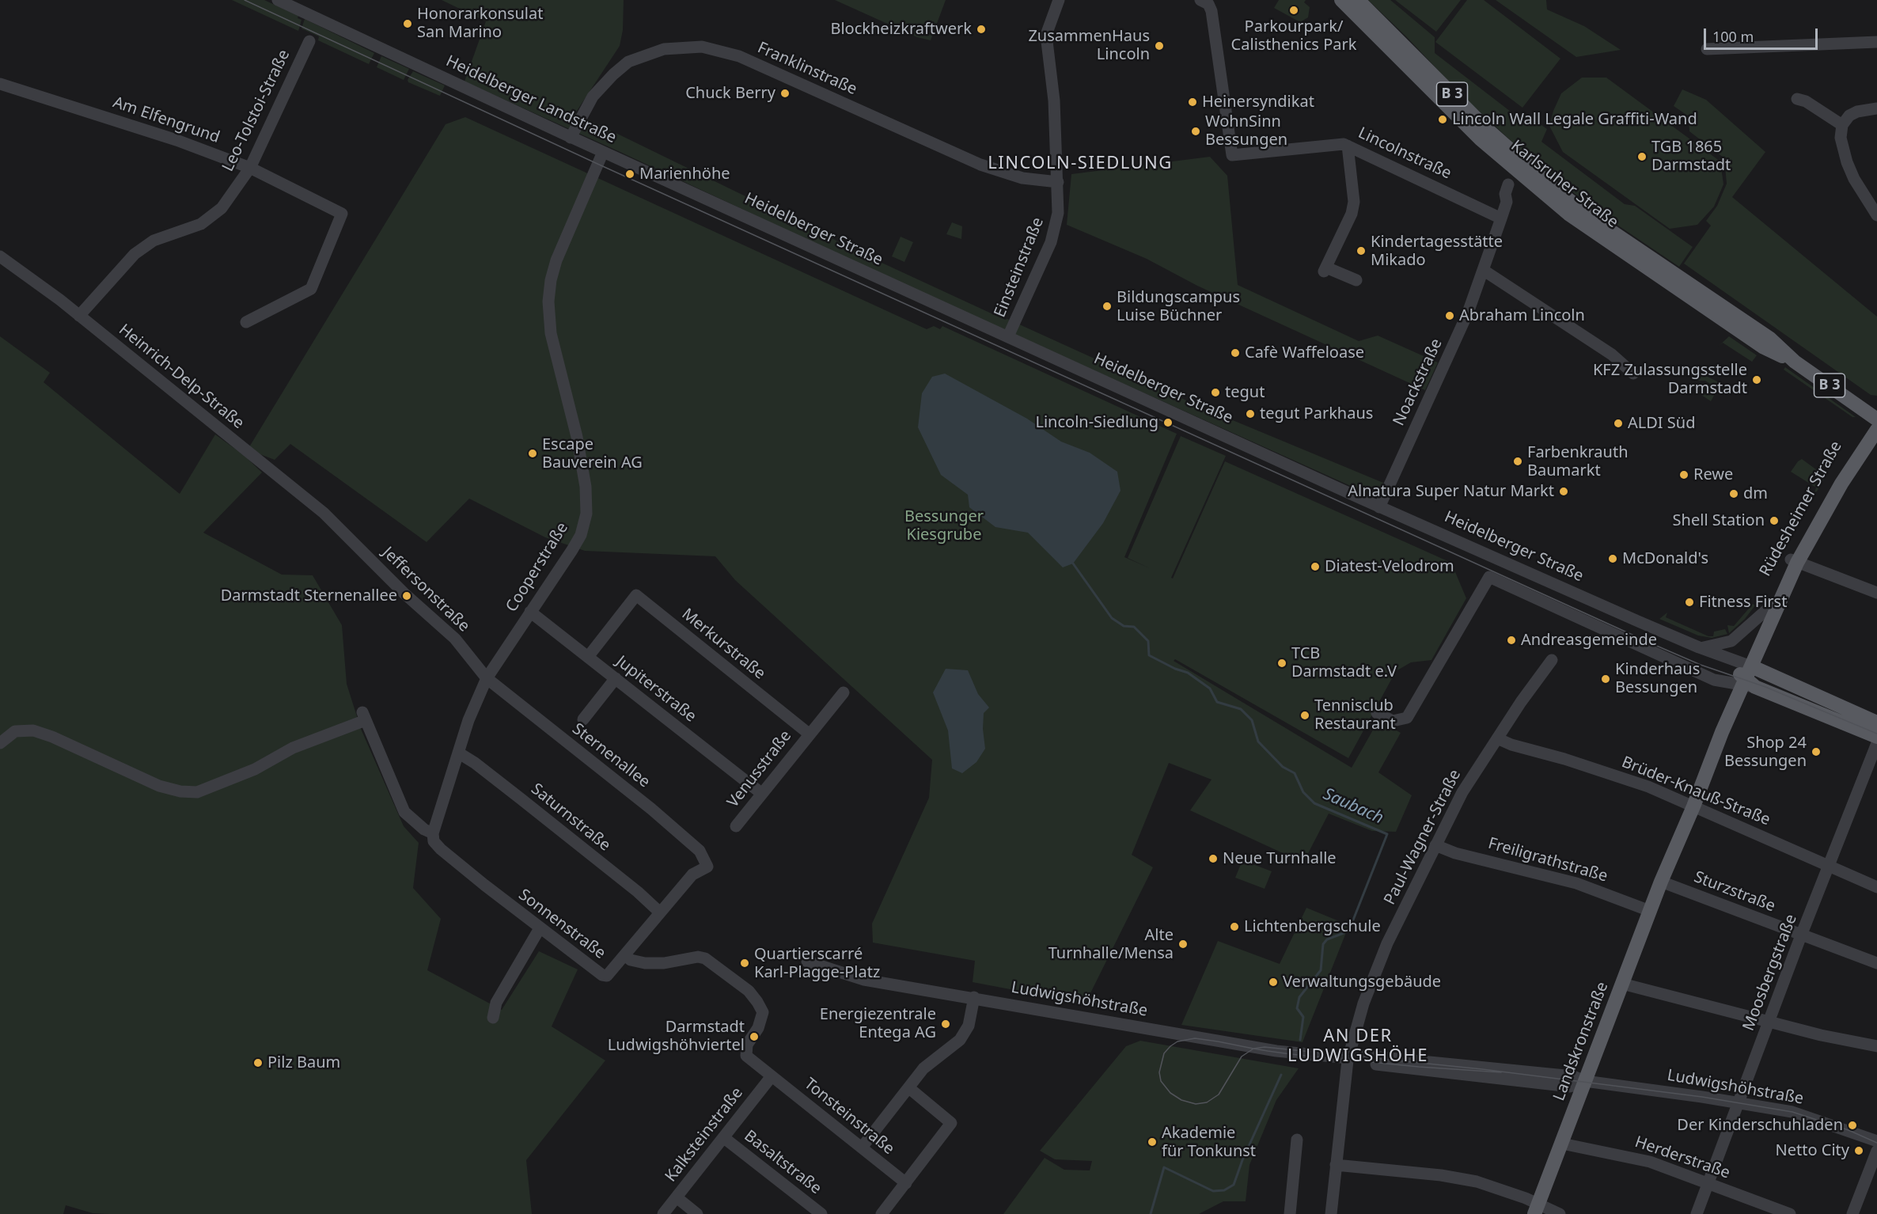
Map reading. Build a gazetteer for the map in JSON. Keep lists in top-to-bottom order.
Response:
{
  "streets": {
    "main road": [
      "B 3",
      "Karlsruher Straße",
      "Heidelberger Straße",
      "Rüdesheimer Straße",
      "Landskronstraße"
    ],
    "street": [
      "Franklinstraße",
      "Heidelberger Landstraße",
      "Leo-Tolstoi-Straße",
      "Am Elfengrund",
      "Lincolnstraße",
      "Einsteinstraße",
      "Heinrich-Delp-Straße",
      "Noackstraße",
      "Cooperstraße",
      "Jeffersonstraße",
      "Merkurstraße",
      "Jupiterstraße",
      "Sternenallee",
      "Venusstraße",
      "Brüder-Knauß-Straße",
      "Saturnstraße",
      "Paul-Wagner-Straße",
      "Freiligrathstraße",
      "Sturzstraße",
      "Sonnenstraße",
      "Moosbergstraße",
      "Ludwigshöhstraße",
      "Tonsteinstraße",
      "Kalksteinstraße",
      "Herderstraße",
      "Basaltstraße"
    ]
  },
  "crossings": [
    ["Franklinstraße", "Heidelberger Landstraße"],
    ["Franklinstraße", "Einsteinstraße"],
    ["Heidelberger Landstraße", "Heidelberger Straße"],
    ["Heidelberger Landstraße", "Cooperstraße"],
    ["Leo-Tolstoi-Straße", "Am Elfengrund"],
    ["Leo-Tolstoi-Straße", "Heinrich-Delp-Straße"],
    ["Lincolnstraße", "Noackstraße"],
    ["Karlsruher Straße", "Rüdesheimer Straße"],
    ["Heidelberger Straße", "Einsteinstraße"],
    ["Heidelberger Straße", "Noackstraße"],
    ["Heidelberger Straße", "Rüdesheimer Straße"],
    ["Heidelberger Straße", "Landskronstraße"],
    ["Heinrich-Delp-Straße", "Jeffersonstraße"],
    ["Rüdesheimer Straße", "Landskronstraße"],
    ["Cooperstraße", "Jeffersonstraße"],
    ["Cooperstraße", "Jupiterstraße"],
    ["Cooperstraße", "Sternenallee"],
    ["Cooperstraße", "Saturnstraße"],
    ["Cooperstraße", "Sonnenstraße"],
    ["Jeffersonstraße", "Sternenallee"],
    ["Merkurstraße", "Jupiterstraße"],
    ["Merkurstraße", "Venusstraße"],
    ["Jupiterstraße", "Venusstraße"],
    ["Sternenallee", "Sonnenstraße"],
    ["Brüder-Knauß-Straße", "Paul-Wagner-Straße"],
    ["Brüder-Knauß-Straße", "Moosbergstraße"],
    ["Brüder-Knauß-Straße", "Landskronstraße"],
    ["Saturnstraße", "Sonnenstraße"],
    ["Paul-Wagner-Straße", "Freiligrathstraße"],
    ["Paul-Wagner-Straße", "Ludwigshöhstraße"],
    ["Freiligrathstraße", "Landskronstraße"],
    ["Sturzstraße", "Moosbergstraße"],
    ["Sturzstraße", "Landskronstraße"],
    ["Sonnenstraße", "Tonsteinstraße"],
    ["Moosbergstraße", "Ludwigshöhstraße"],
    ["Moosbergstraße", "Herderstraße"],
    ["Ludwigshöhstraße", "Landskronstraße"],
    ["Landskronstraße", "Herderstraße"],
    ["Tonsteinstraße", "Kalksteinstraße"],
    ["Kalksteinstraße", "Basaltstraße"]
  ],
  "districts": ["LINCOLN-SIEDLUNG", "AN DER LUDWIGSHÖHE"],
  "water": ["Saubach"],
  "parks": ["Bessunger Kiesgrube"],
  "places": [
    "Parkourpark/ Calisthenics Park",
    "Honorarkonsulat San Marino",
    "Blockheizkraftwerk",
    "ZusammenHaus Lincoln",
    "Chuck Berry",
    "Heinersyndikat",
    "Lincoln Wall Legale Graffiti-Wand",
    "WohnSinn Bessungen",
    "TGB 1865 Darmstadt",
    "Marienhöhe",
    "Kindertagesstätte Mikado",
    "Bildungscampus Luise Büchner",
    "Abraham Lincoln",
    "Cafè Waffeloase",
    "KFZ Zulassungsstelle Darmstadt",
    "tegut",
    "tegut Parkhaus",
    "Lincoln-Siedlung",
    "ALDI Süd",
    "Escape Bauverein AG",
    "Farbenkrauth Baumarkt",
    "Rewe",
    "Alnatura Super Natur Markt",
    "dm",
    "Shell Station",
    "McDonald's",
    "Diatest-Velodrom",
    "Darmstadt Sternenallee",
    "Fitness First",
    "Andreasgemeinde",
    "TCB Darmstadt e.V",
    "Kinderhaus Bessungen",
    "Tennisclub Restaurant",
    "Shop 24 Bessungen",
    "Neue Turnhalle",
    "Lichtenbergschule",
    "Alte Turnhalle/Mensa",
    "Quartierscarré Karl-Plagge-Platz",
    "Verwaltungsgebäude",
    "Energiezentrale Entega AG",
    "Darmstadt Ludwigshöhviertel",
    "Pilz Baum",
    "Der Kinderschuhladen",
    "Akademie für Tonkunst",
    "Netto City"
  ],
  "scale_bar": "100 m"
}
